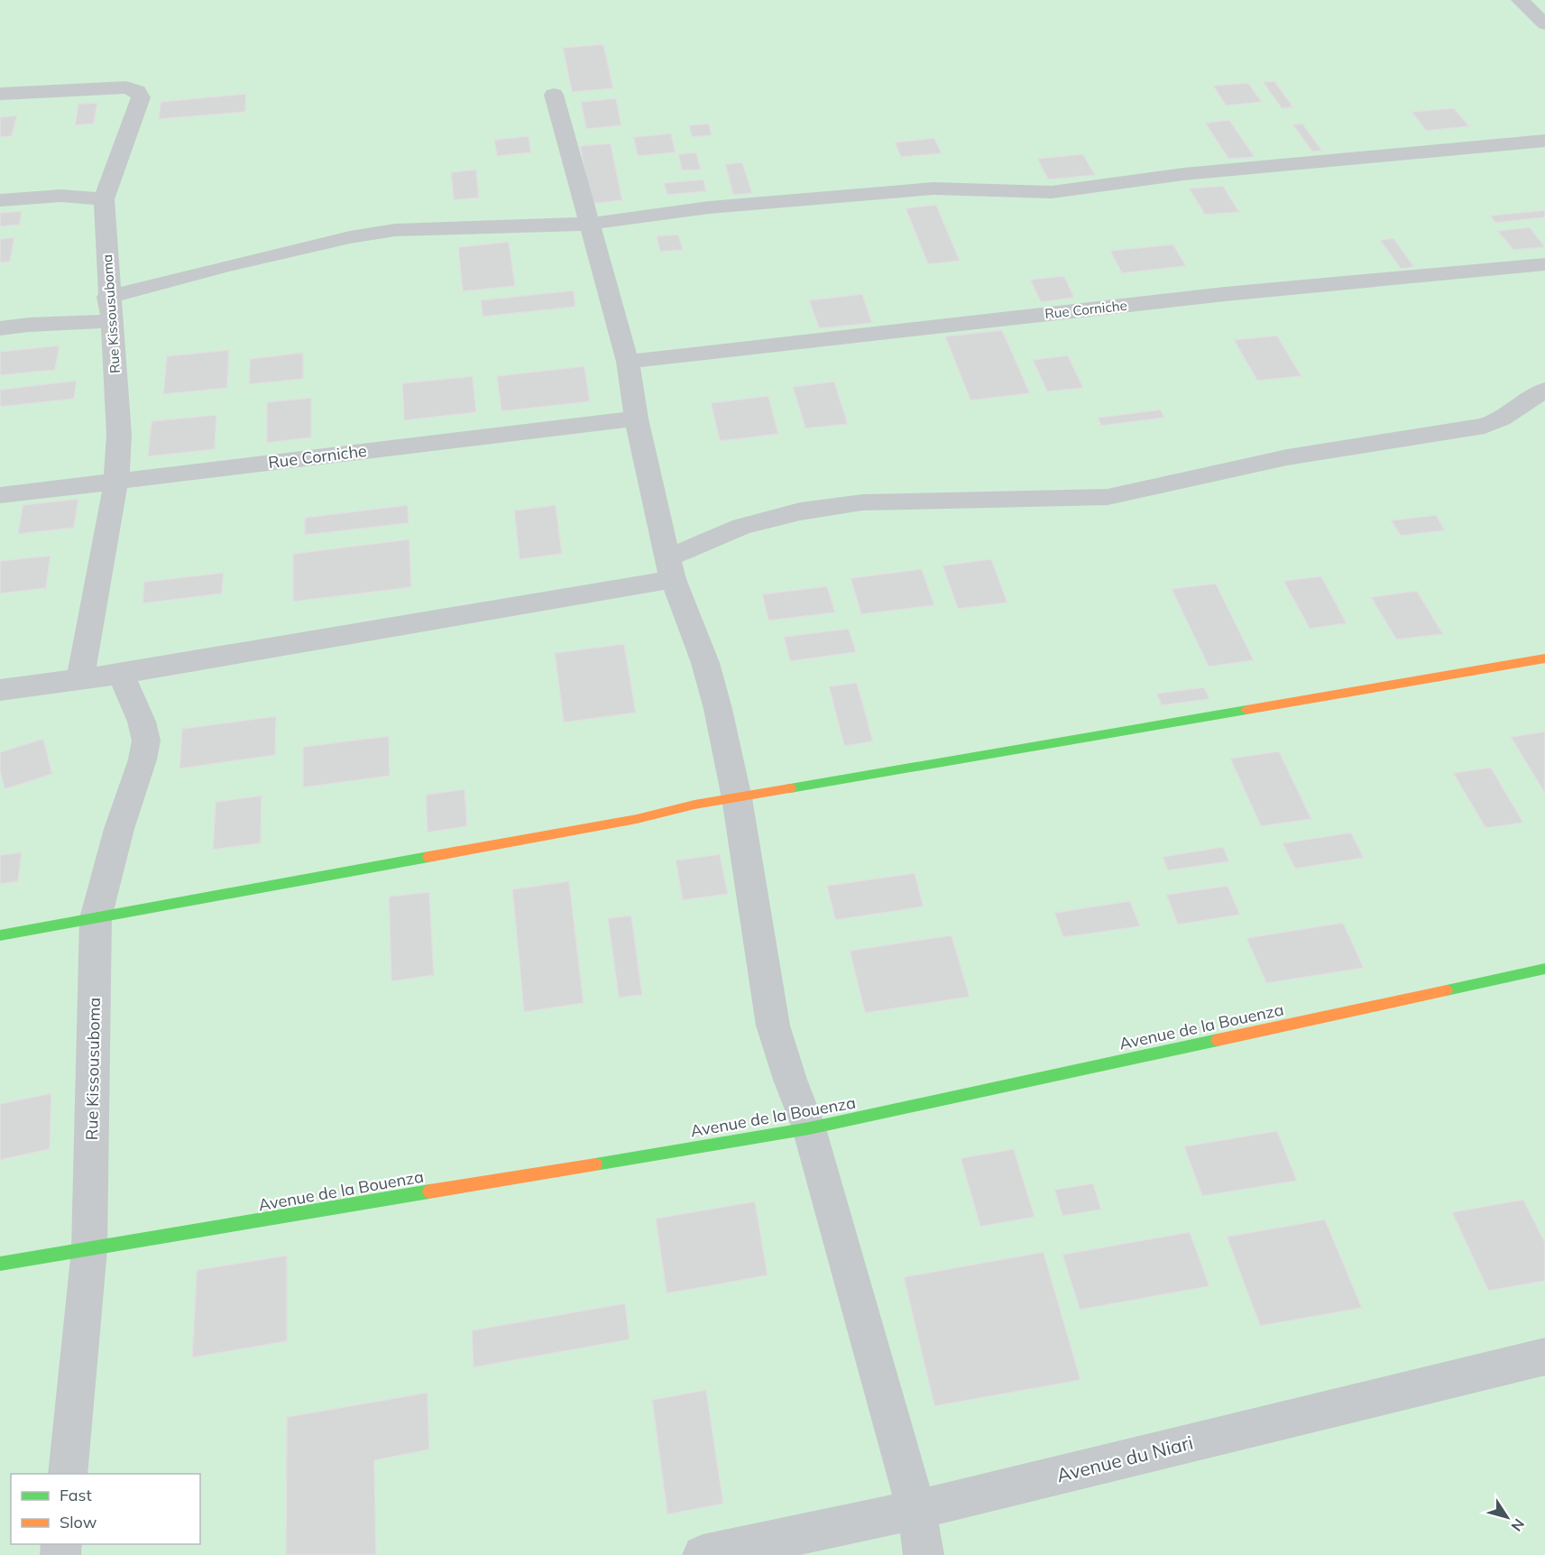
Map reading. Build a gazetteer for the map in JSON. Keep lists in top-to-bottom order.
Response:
{
  "streets": {
    "street": [
      "Rue Corniche",
      "Rue Kissousuboma",
      "Avenue de la Bouenza",
      "Avenue du Niari"
    ]
  },
  "crossings": [
    ["Rue Corniche", "Rue Kissousuboma"],
    ["Rue Kissousuboma", "Avenue de la Bouenza"]
  ],
  "legend": ["Fast", "Slow"],
  "north": "bottom right"
}
